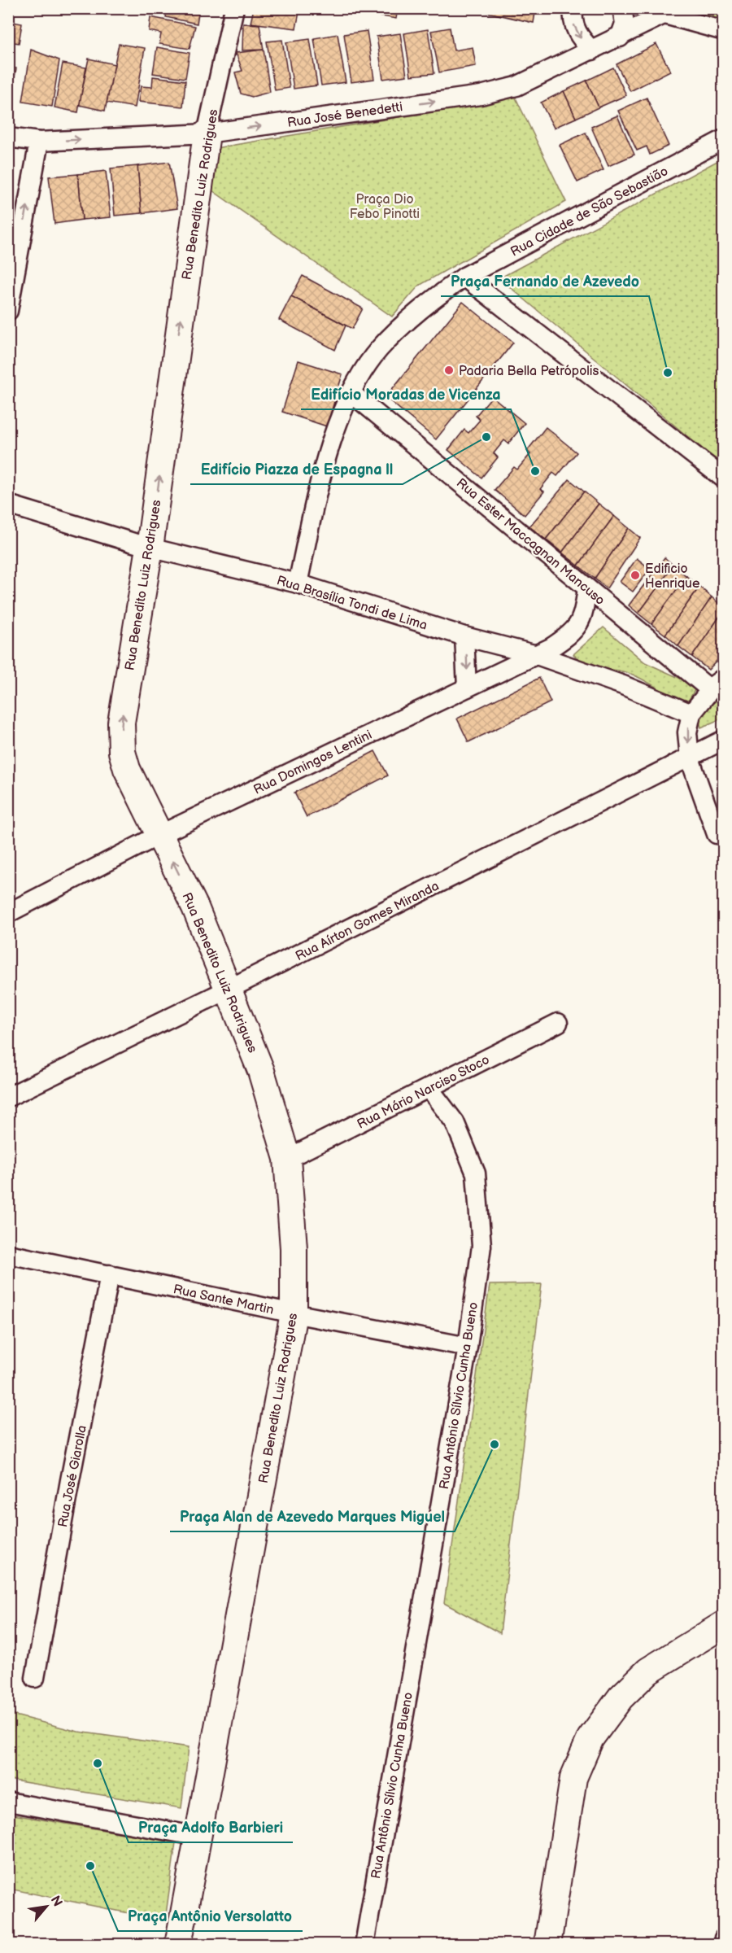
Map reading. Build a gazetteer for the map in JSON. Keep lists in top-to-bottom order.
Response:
{
  "streets": {
    "street": [
      "Rua José Benedetti",
      "Rua Benedito Luiz Rodrigues",
      "Rua Cidade de São Sebastião",
      "Rua Ester Maccagnan Mancuso",
      "Rua Brasília Tondi de Lima",
      "Rua Domingos Lentini",
      "Rua Aírton Gomes Miranda",
      "Rua Mário Narciso Stoco",
      "Rua Sante Martin",
      "Rua Antônio Sílvio Cunha Bueno",
      "Rua José Giarolla"
    ]
  },
  "crossings": [
    ["Rua José Benedetti", "Rua Benedito Luiz Rodrigues"],
    ["Rua Benedito Luiz Rodrigues", "Rua Brasília Tondi de Lima"],
    ["Rua Benedito Luiz Rodrigues", "Rua Domingos Lentini"],
    ["Rua Benedito Luiz Rodrigues", "Rua Aírton Gomes Miranda"],
    ["Rua Benedito Luiz Rodrigues", "Rua Mário Narciso Stoco"],
    ["Rua Benedito Luiz Rodrigues", "Rua Sante Martin"],
    ["Rua Cidade de São Sebastião", "Rua Ester Maccagnan Mancuso"],
    ["Rua Cidade de São Sebastião", "Rua Brasília Tondi de Lima"],
    ["Rua Ester Maccagnan Mancuso", "Rua Domingos Lentini"],
    ["Rua Brasília Tondi de Lima", "Rua Domingos Lentini"],
    ["Rua Mário Narciso Stoco", "Rua Antônio Sílvio Cunha Bueno"],
    ["Rua Sante Martin", "Rua Antônio Sílvio Cunha Bueno"],
    ["Rua Sante Martin", "Rua José Giarolla"]
  ],
  "one_way": ["Rua José Benedetti", "Rua Benedito Luiz Rodrigues"],
  "parks": ["Praça Dio Febo Pinotti"],
  "places": [
    "Padaria Bella Petrópolis",
    "Praça Fernando de Azevedo",
    "Edifício Piazza de Espagna ll",
    "Edifício Moradas de Vicenza",
    "Edificio Henrique",
    "Praça Alan de Azevedo Marques Miguel",
    "Praça Adolfo Barbieri",
    "Praça Antônio Versolatto"
  ],
  "north": "top right"
}
